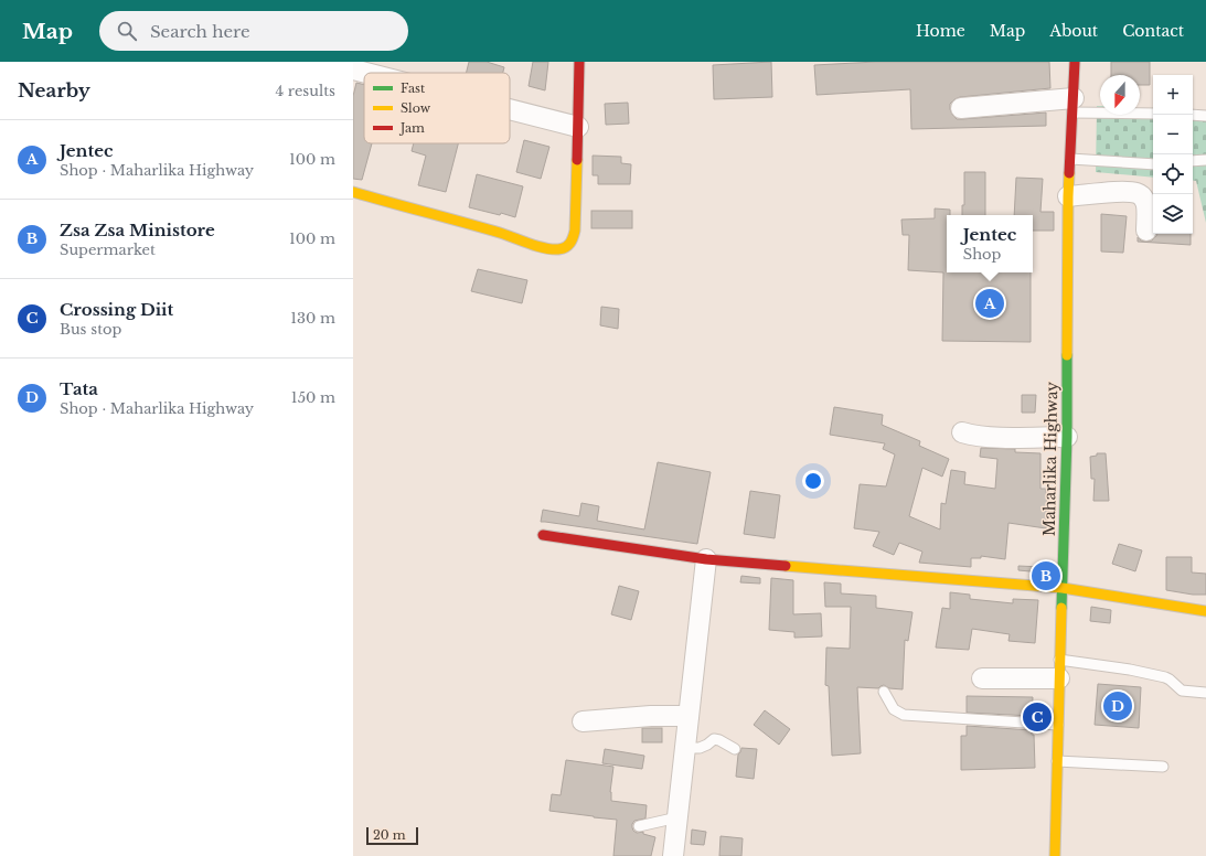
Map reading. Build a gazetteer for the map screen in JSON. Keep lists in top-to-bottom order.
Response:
{
  "streets": {
    "main road": ["Maharlika Highway"]
  },
  "legend": ["Fast", "Slow", "Jam"],
  "scale_bar": "20 m",
  "north": "bottom",
  "page": {
    "header": "Map",
    "search": "Search here",
    "nav": [
      "Home",
      "Map",
      "About",
      "Contact"
    ],
    "heading": ["Nearby", "4 results"],
    "map_buttons": ["+", "−"],
    "list": [
      {
        "mark": "A",
        "name": "Jentec",
        "note": "Shop · Maharlika Highway",
        "value": "100 m"
      },
      {
        "mark": "B",
        "name": "Zsa Zsa Ministore",
        "note": "Supermarket",
        "value": "100 m"
      },
      {
        "mark": "C",
        "name": "Crossing Diit",
        "note": "Bus stop",
        "value": "130 m"
      },
      {
        "mark": "D",
        "name": "Tata",
        "note": "Shop · Maharlika Highway",
        "value": "150 m"
      }
    ],
    "popup": ["Jentec", "Shop"],
    "pins": [
      "A",
      "B",
      "D",
      "C"
    ],
    "scale": "20 m"
  }
}
